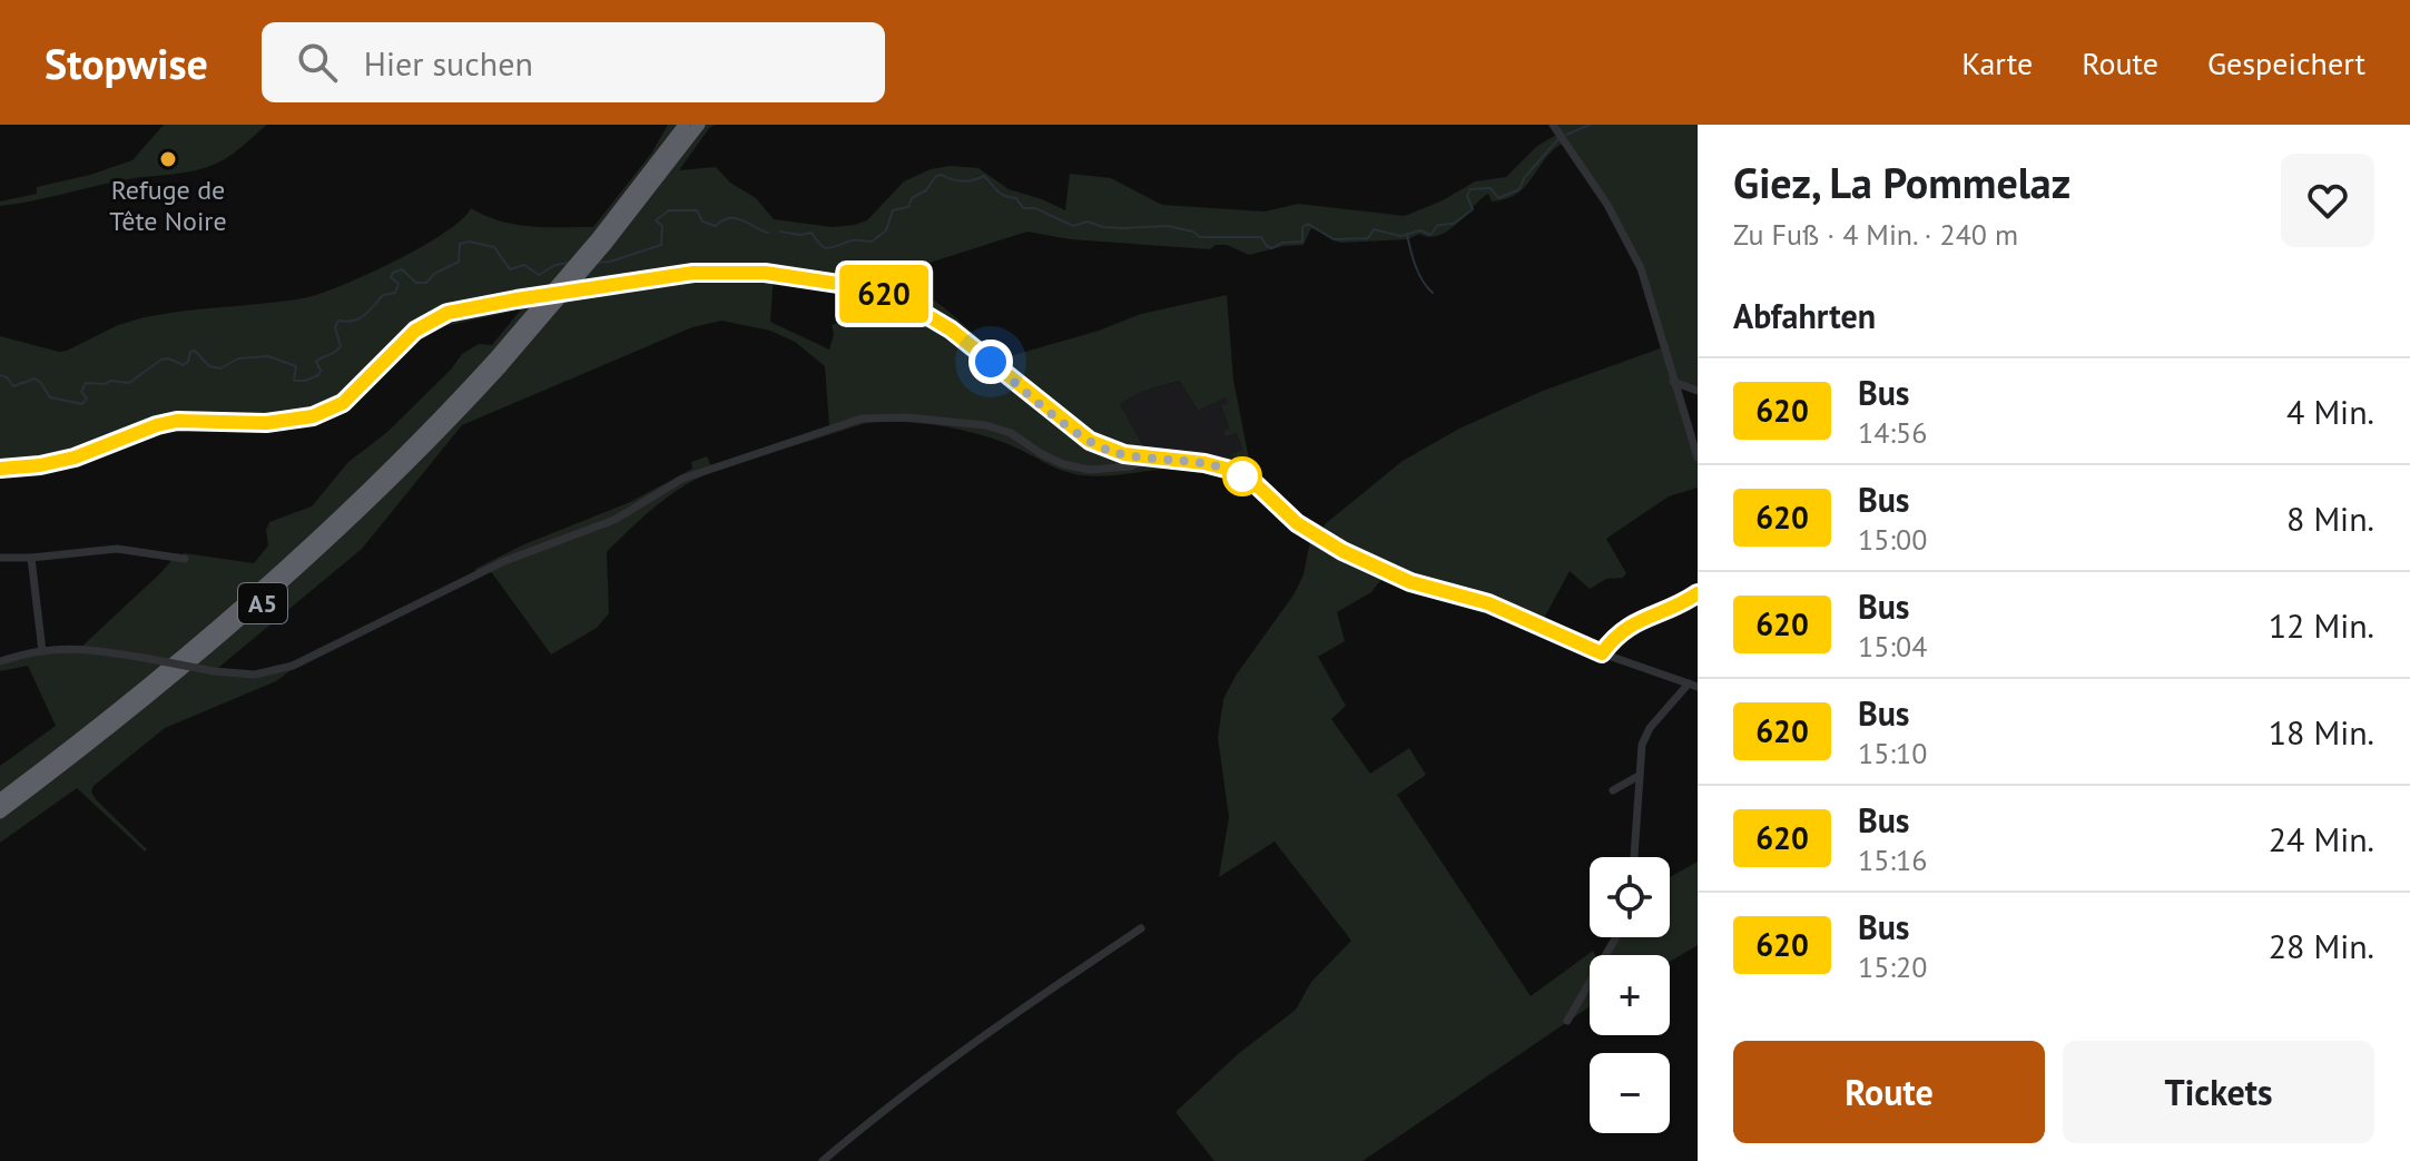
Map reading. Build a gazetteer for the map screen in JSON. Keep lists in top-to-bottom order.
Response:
{
  "streets": {
    "highway": ["A5"]
  },
  "places": ["Refuge de Tête Noire"],
  "lines": ["bus line 620"],
  "page": {
    "header": "Stopwise",
    "search": "Hier suchen",
    "nav": ["Karte", "Route", "Gespeichert"],
    "on_map": "620",
    "heading": [
      ["Giez, La Pommelaz", "Zu Fuß · 4 Min. · 240 m"],
      "Abfahrten"
    ],
    "list": [
      {
        "mark": "620",
        "name": "Bus",
        "note": "14:56",
        "value": "4 Min."
      },
      {
        "mark": "620",
        "name": "Bus",
        "note": "15:00",
        "value": "8 Min."
      },
      {
        "mark": "620",
        "name": "Bus",
        "note": "15:04",
        "value": "12 Min."
      },
      {
        "mark": "620",
        "name": "Bus",
        "note": "15:10",
        "value": "18 Min."
      },
      {
        "mark": "620",
        "name": "Bus",
        "note": "15:16",
        "value": "24 Min."
      },
      {
        "mark": "620",
        "name": "Bus",
        "note": "15:20",
        "value": "28 Min."
      }
    ],
    "map_buttons": ["+", "−"],
    "buttons": ["Route", "Tickets"]
  }
}
